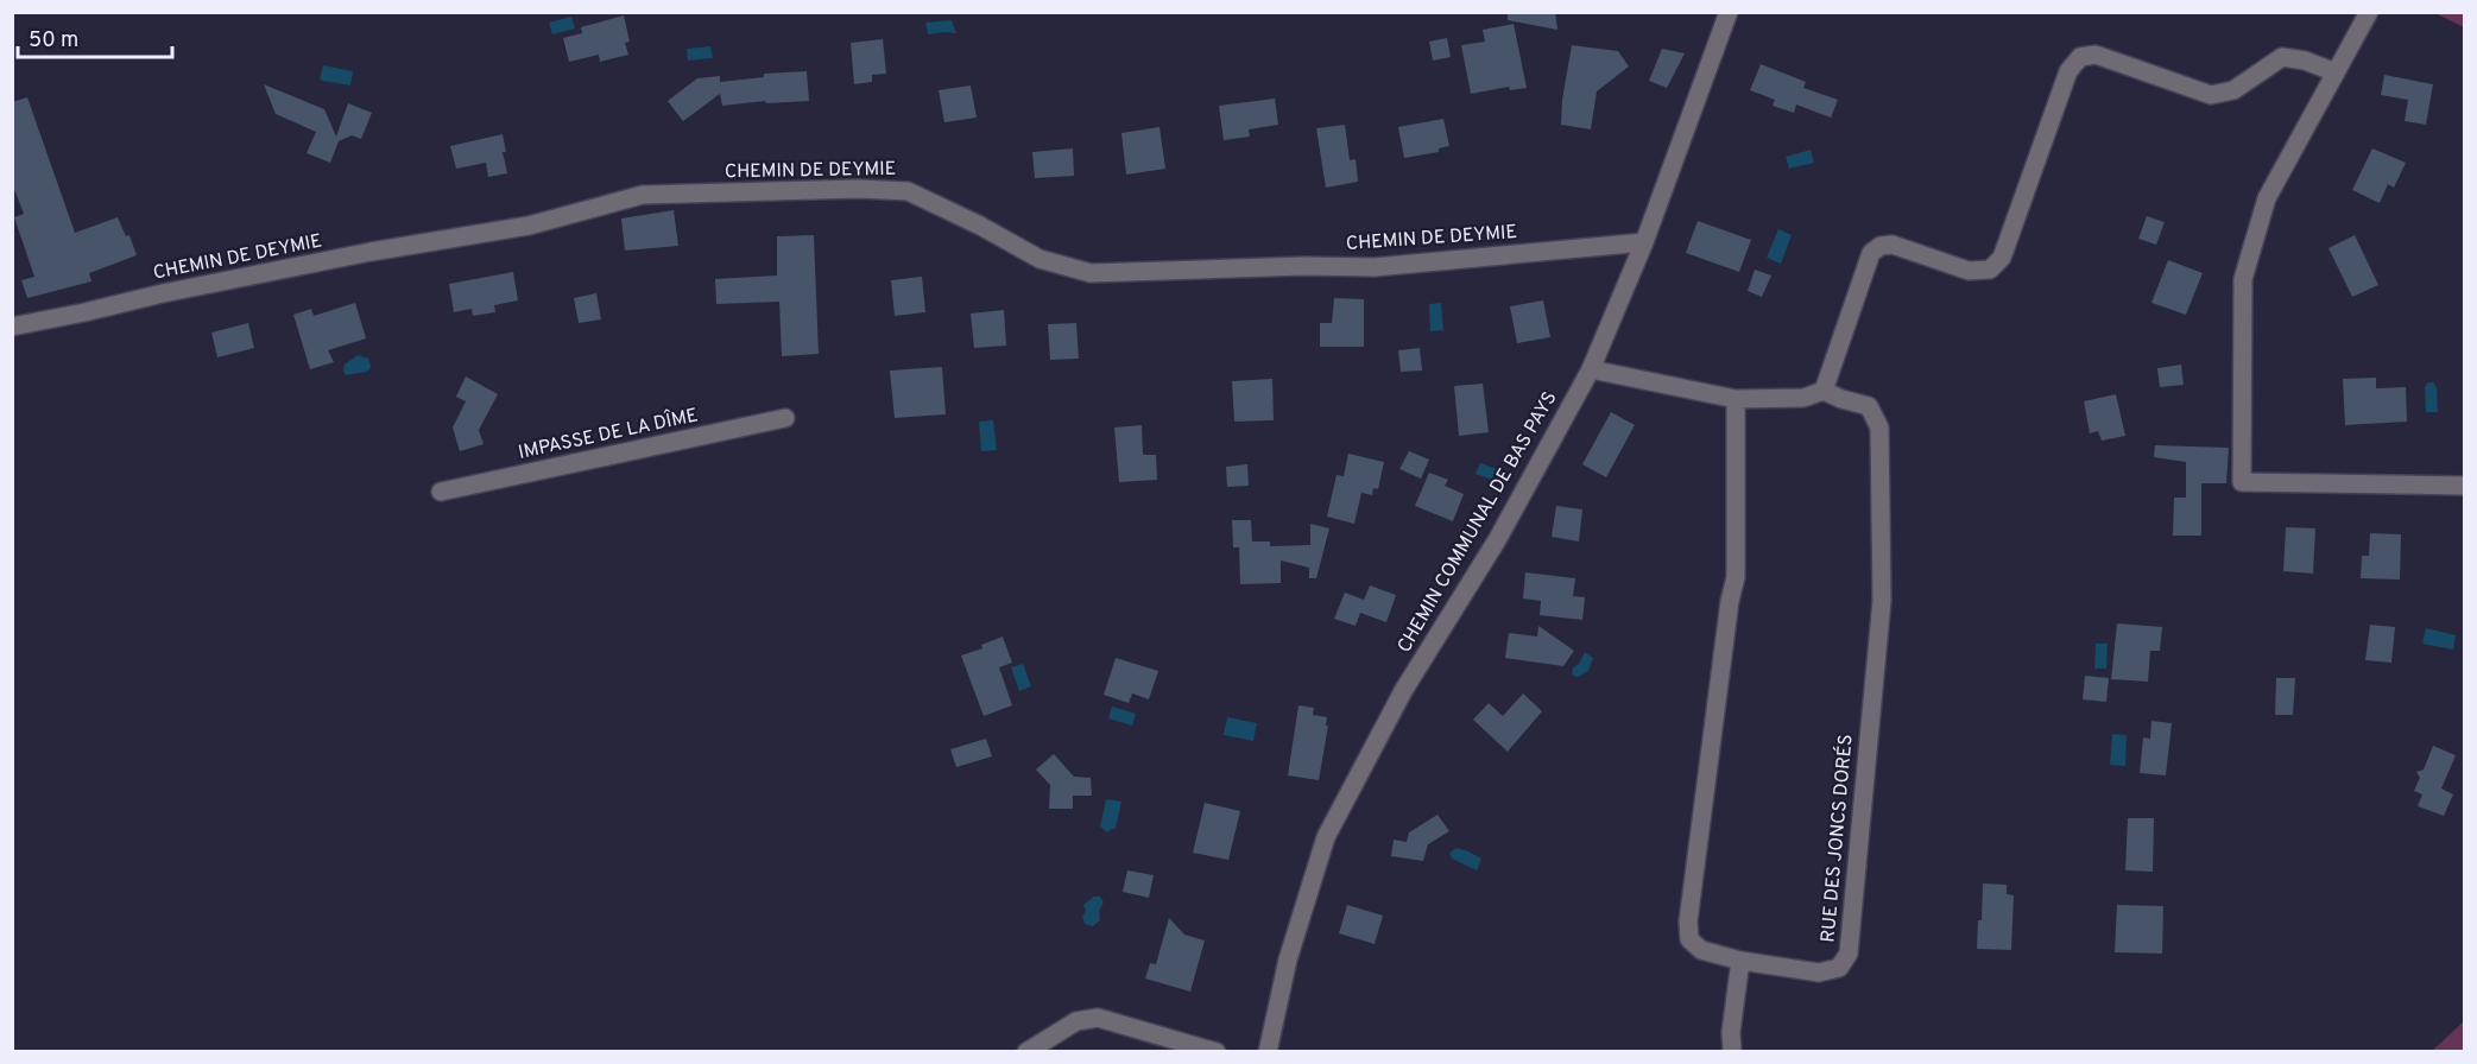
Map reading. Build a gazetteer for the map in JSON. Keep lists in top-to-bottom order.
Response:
{
  "streets": {
    "street": [
      "CHEMIN DE DEYMIE",
      "IMPASSE DE LA DÎME",
      "CHEMIN COMMUNAL DE BAS PAYS",
      "RUE DES JONCS DORÉS"
    ]
  },
  "crossings": [
    ["CHEMIN DE DEYMIE", "CHEMIN COMMUNAL DE BAS PAYS"]
  ],
  "scale_bar": "50 m"
}
